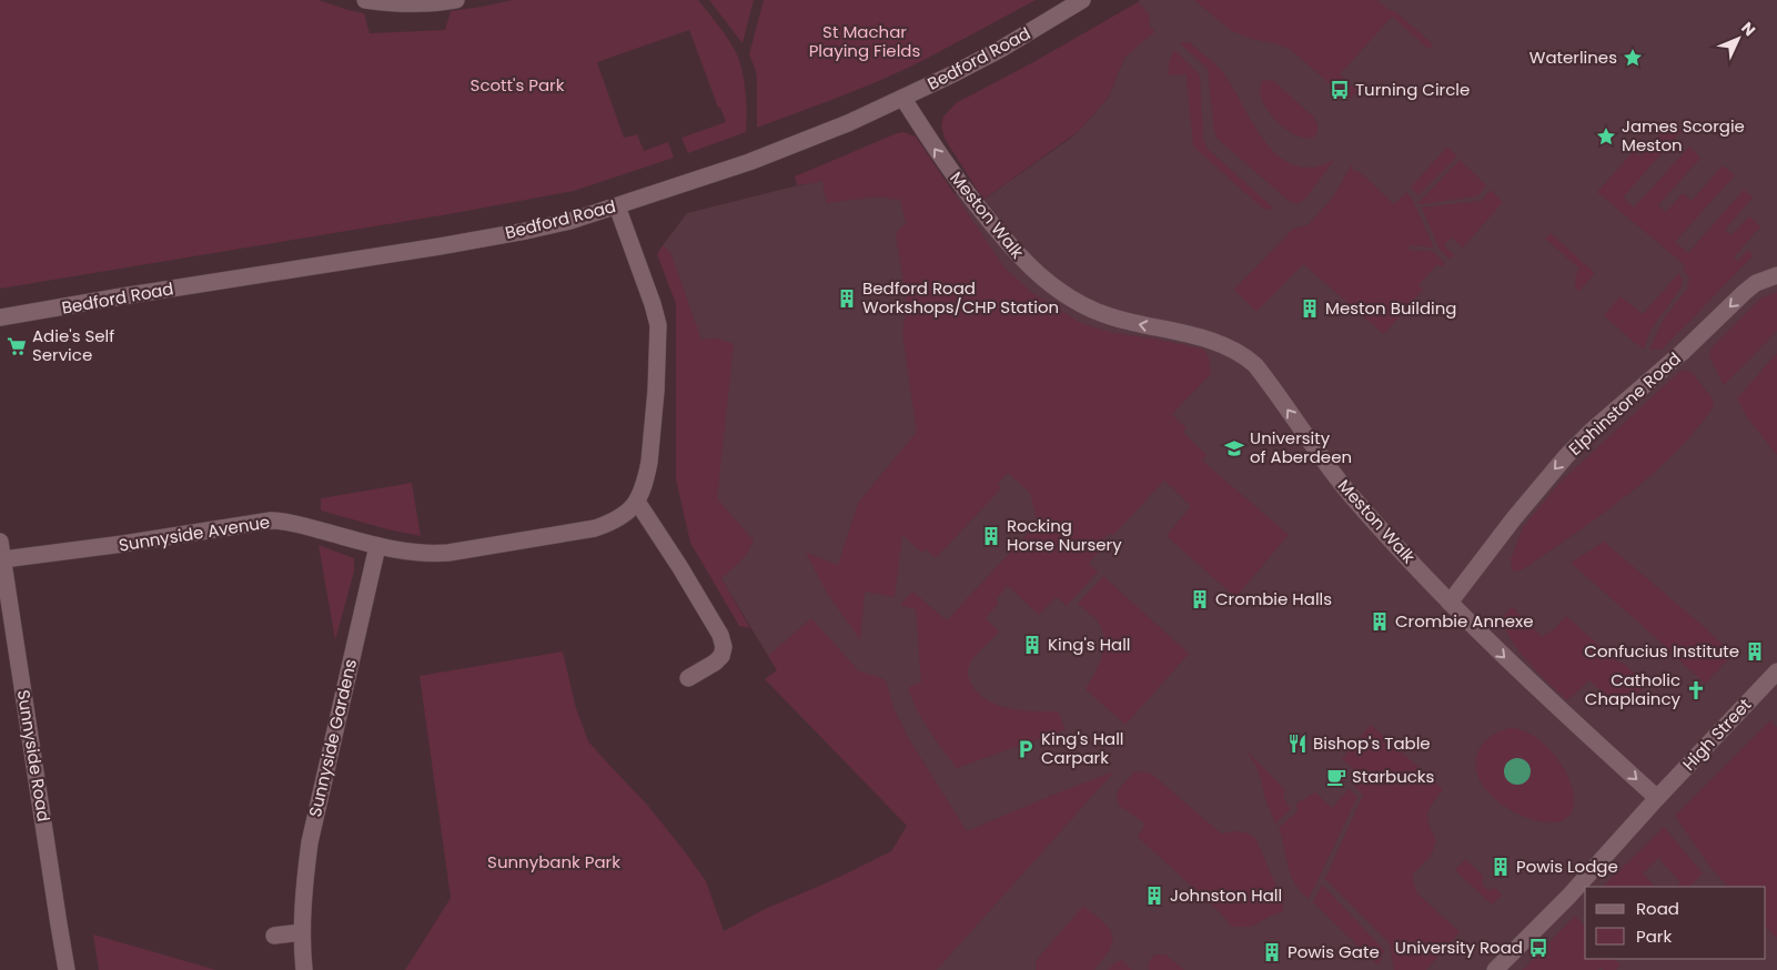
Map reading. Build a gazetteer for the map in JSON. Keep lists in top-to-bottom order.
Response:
{
  "streets": {
    "street": [
      "Bedford Road",
      "Meston Walk",
      "Elphinstone Road",
      "Sunnyside Avenue",
      "High Street",
      "Sunnyside Gardens",
      "Sunnyside Road"
    ]
  },
  "crossings": [
    ["Bedford Road", "Meston Walk"],
    ["Meston Walk", "Elphinstone Road"],
    ["Meston Walk", "High Street"],
    ["Sunnyside Avenue", "Sunnyside Gardens"],
    ["Sunnyside Avenue", "Sunnyside Road"]
  ],
  "one_way": ["Elphinstone Road"],
  "parks": ["St Machar Playing Fields", "Scott's Park", "Sunnybank Park"],
  "places": {
    "place": ["Waterlines", "James Scorgie Meston"],
    "bus stop": ["Turning Circle", "University Road"],
    "building": [
      "Bedford Road Workshops/CHP Station",
      "Meston Building",
      "Rocking Horse Nursery",
      "Crombie Halls",
      "Crombie Annexe",
      "King's Hall",
      "Confucius Institute",
      "Powis Lodge",
      "Johnston Hall",
      "Powis Gate"
    ],
    "supermarket": ["Adie's Self Service"],
    "school or university": ["University of Aberdeen"],
    "church": ["Catholic Chaplaincy"],
    "restaurant": ["Bishop's Table"],
    "parking": ["King's Hall Carpark"],
    "cafe": ["Starbucks"]
  },
  "legend": ["Road", "Park"],
  "north": "top right"
}
